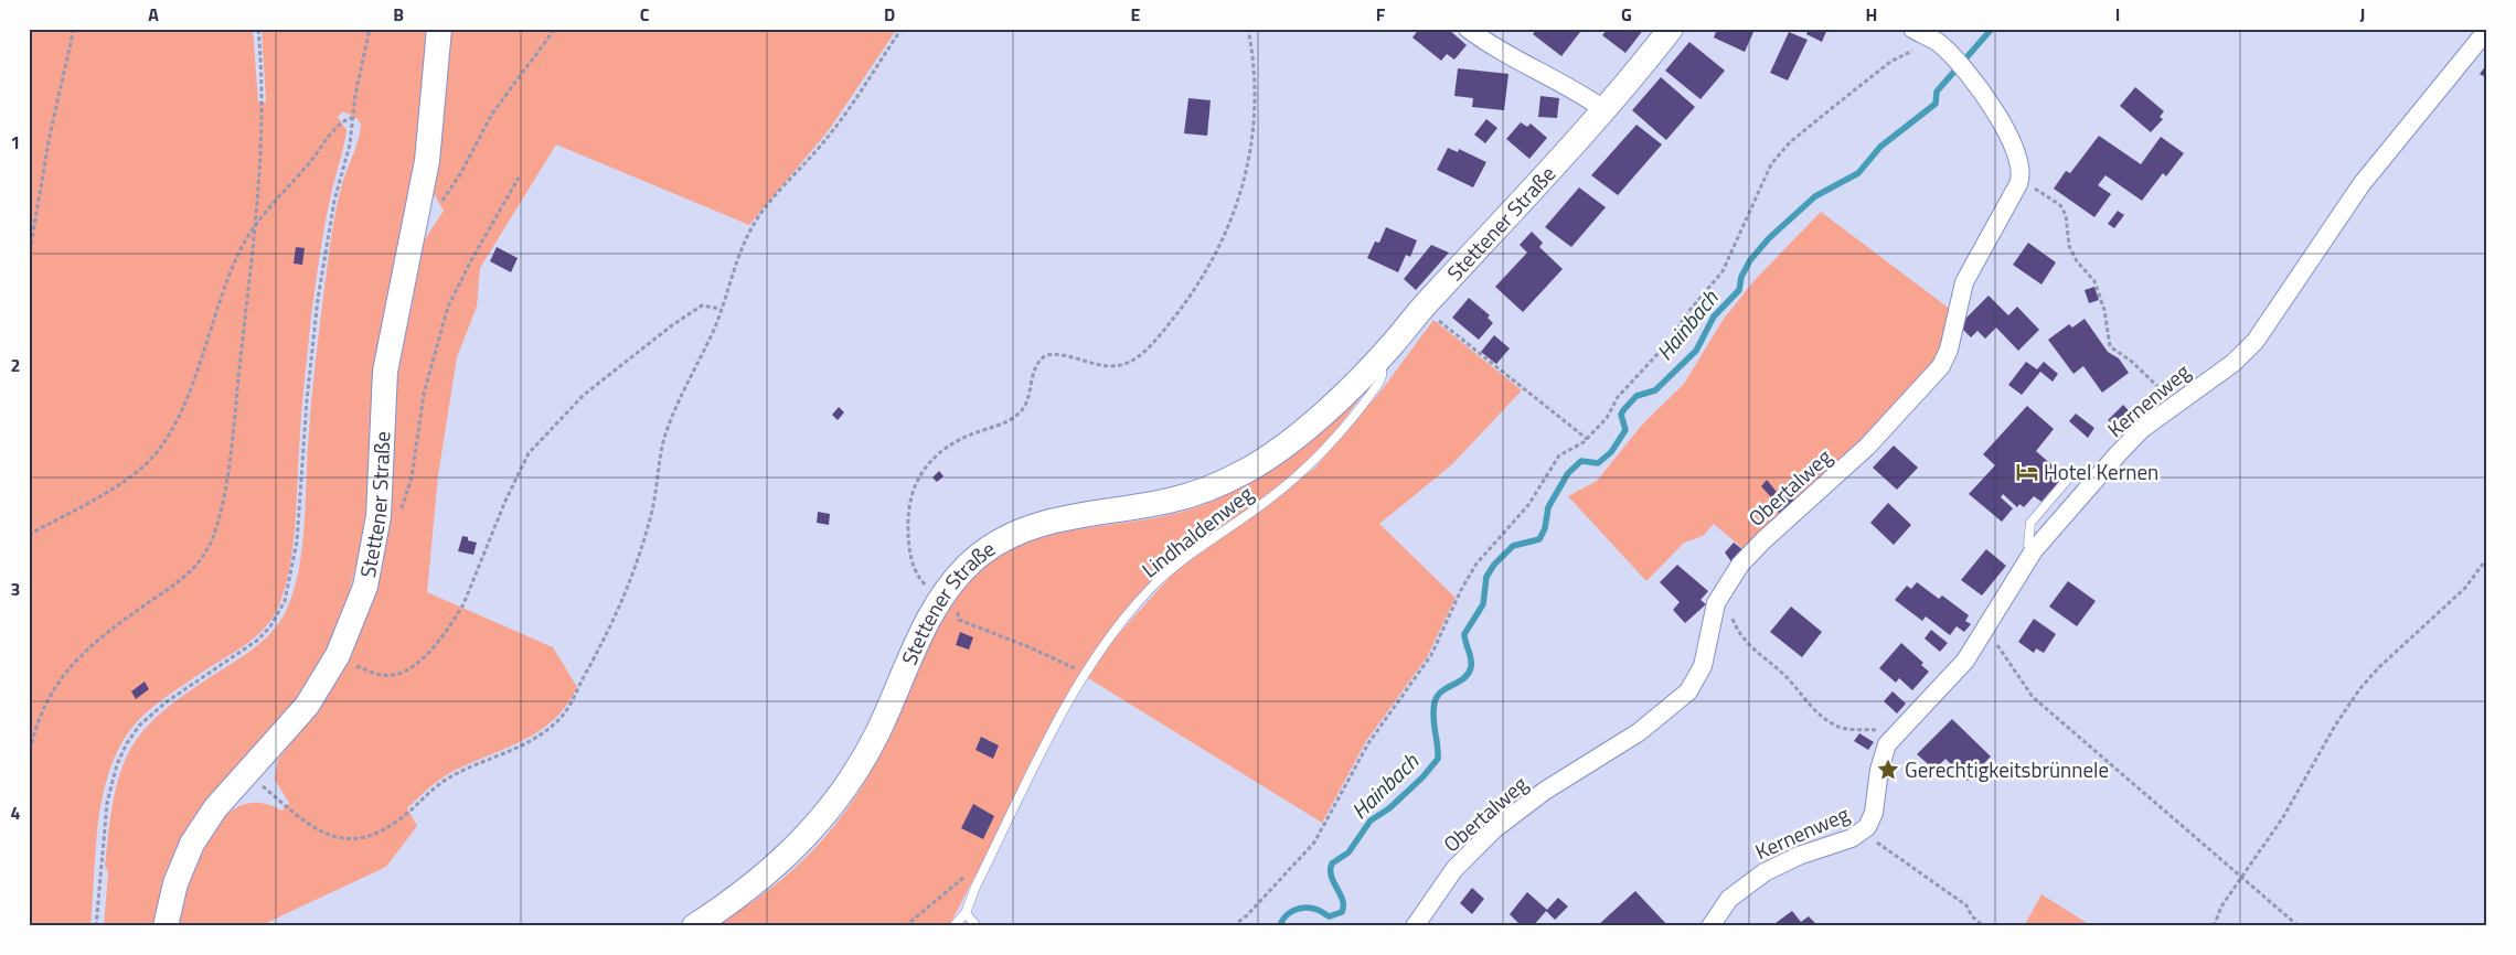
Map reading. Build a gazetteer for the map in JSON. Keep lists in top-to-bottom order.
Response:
{
  "streets": {
    "main road": ["Stettener Straße"],
    "street": ["Kernenweg", "Obertalweg"],
    "lane": ["Lindhaldenweg"]
  },
  "crossings": [
    ["Stettener Straße", "Lindhaldenweg"]
  ],
  "water": ["Hainbach"],
  "places": {
    "hotel": ["Hotel Kernen"],
    "place": ["Gerechtigkeitsbrünnele"]
  },
  "grid": {
    "columns": [
      "A",
      "B",
      "C",
      "D",
      "E",
      "F",
      "G",
      "H",
      "I",
      "J"
    ],
    "rows": [
      "1",
      "2",
      "3",
      "4"
    ]
  }
}
